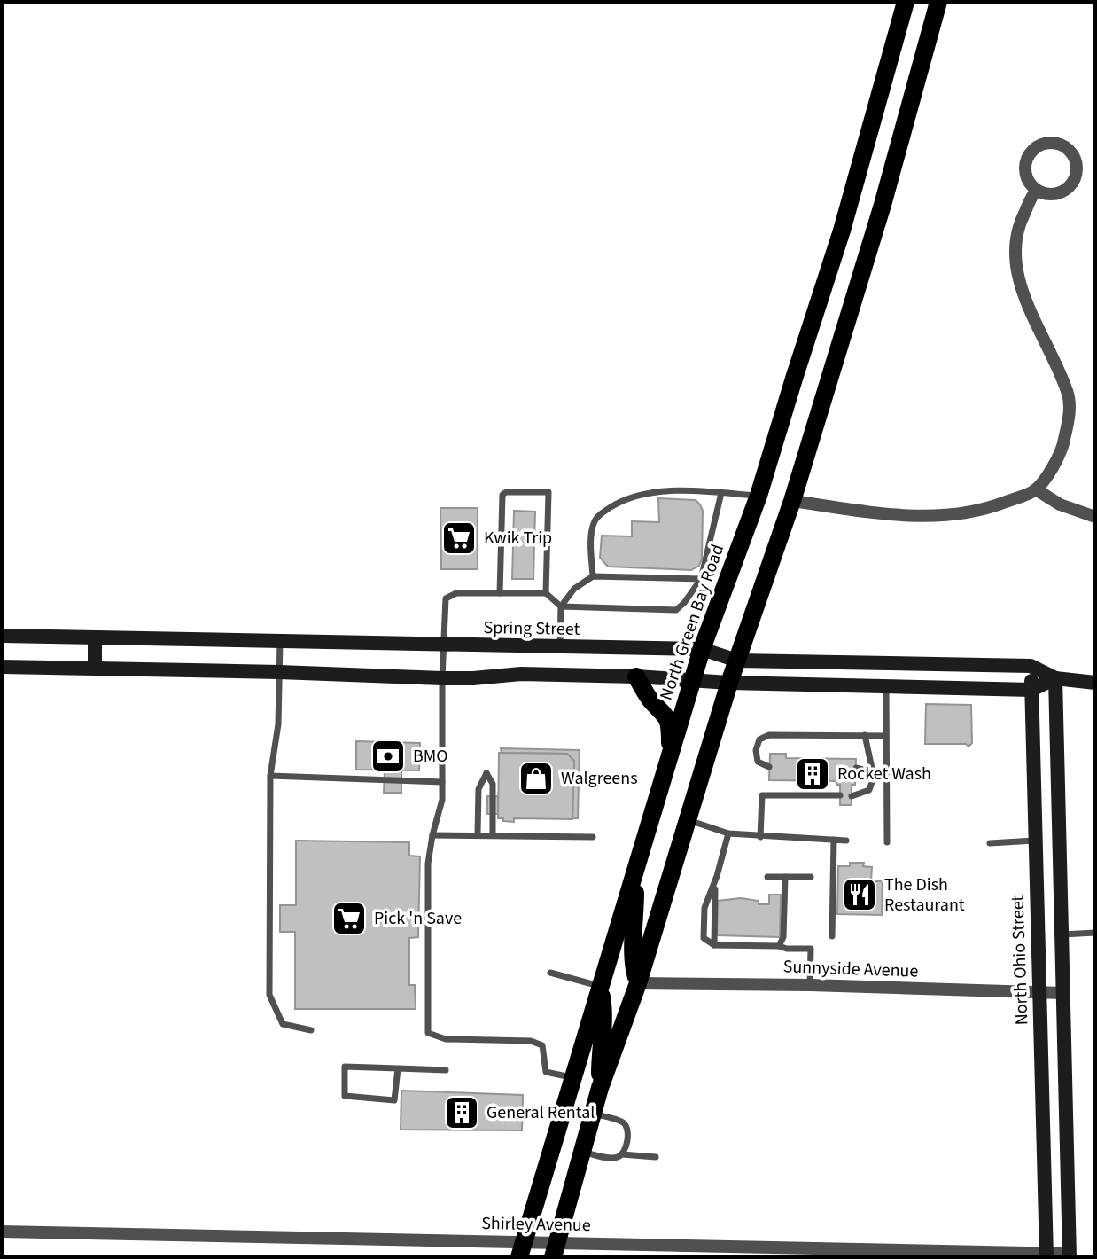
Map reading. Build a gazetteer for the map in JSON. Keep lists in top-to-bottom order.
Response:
{
  "streets": {
    "main road": ["North Green Bay Road", "Spring Street", "North Ohio Street"],
    "street": ["Sunnyside Avenue", "Shirley Avenue"]
  },
  "crossings": [
    ["North Green Bay Road", "Spring Street"],
    ["North Green Bay Road", "Shirley Avenue"],
    ["Spring Street", "North Ohio Street"],
    ["North Ohio Street", "Sunnyside Avenue"],
    ["North Ohio Street", "Shirley Avenue"]
  ],
  "places": {
    "supermarket": ["Kwik Trip", "Pick 'n Save"],
    "bank": ["BMO"],
    "building": ["Rocket Wash", "General Rental"],
    "shop": ["Walgreens"],
    "restaurant": ["The Dish Restaurant"]
  }
}
